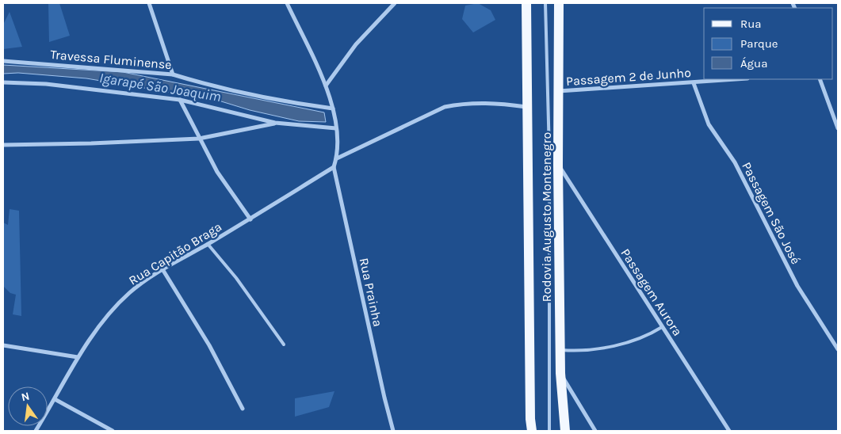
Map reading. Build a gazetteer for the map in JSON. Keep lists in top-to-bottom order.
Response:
{
  "streets": {
    "main road": ["Rodovia Augusto Montenegro"],
    "street": [
      "Travessa Fluminense",
      "Passagem 2 de Junho",
      "Passagem São José",
      "Rua Capitão Braga",
      "Rua Prainha",
      "Passagem Aurora"
    ]
  },
  "crossings": [
    ["Travessa Fluminense", "Rua Prainha"],
    ["Passagem 2 de Junho", "Passagem São José"],
    ["Passagem 2 de Junho", "Rodovia Augusto Montenegro"],
    ["Rodovia Augusto Montenegro", "Passagem Aurora"],
    ["Rua Capitão Braga", "Rua Prainha"]
  ],
  "water": ["Igarapé São Joaquim"],
  "legend": ["Rua", "Parque", "Água"],
  "north": "top"
}
